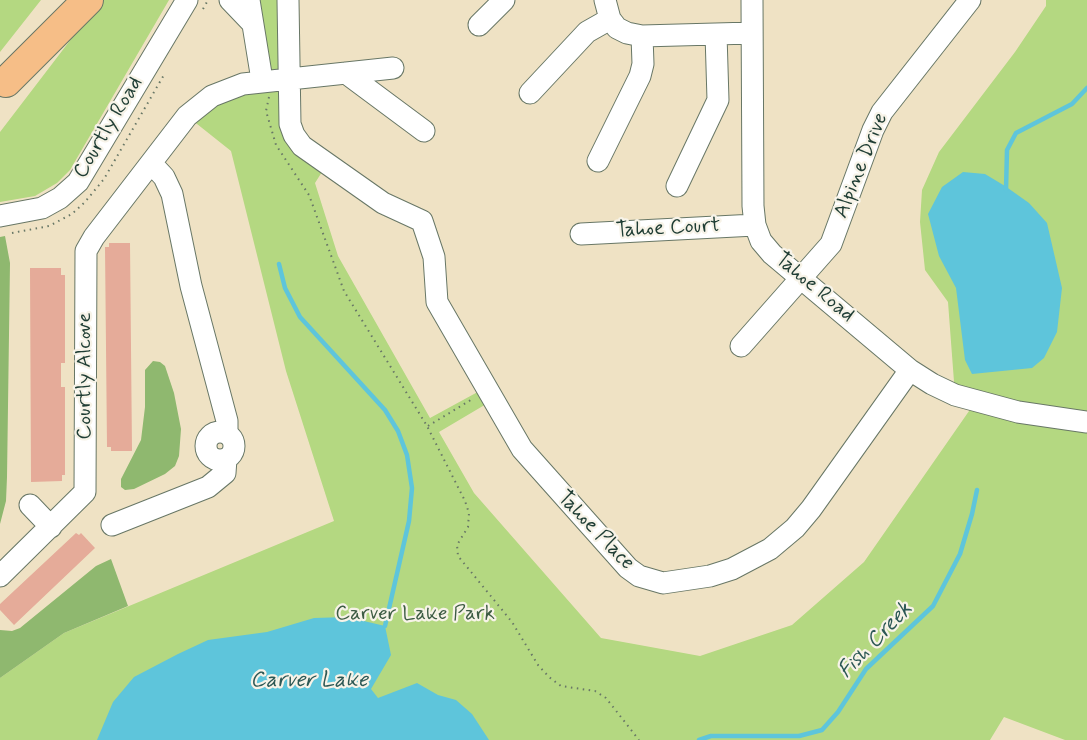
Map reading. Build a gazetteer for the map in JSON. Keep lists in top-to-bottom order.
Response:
{
  "streets": {
    "street": [
      "Courtly Road",
      "Alpine Drive",
      "Tahoe Court",
      "Tahoe Road",
      "Courtly Alcove",
      "Tahoe Place"
    ]
  },
  "crossings": [
    ["Alpine Drive", "Tahoe Road"],
    ["Tahoe Court", "Tahoe Road"],
    ["Tahoe Road", "Tahoe Place"],
    ["Courtly Alcove", "Tahoe Place"]
  ],
  "water": ["Fish Creek", "Carver Lake"],
  "parks": ["Carver Lake Park"]
}
